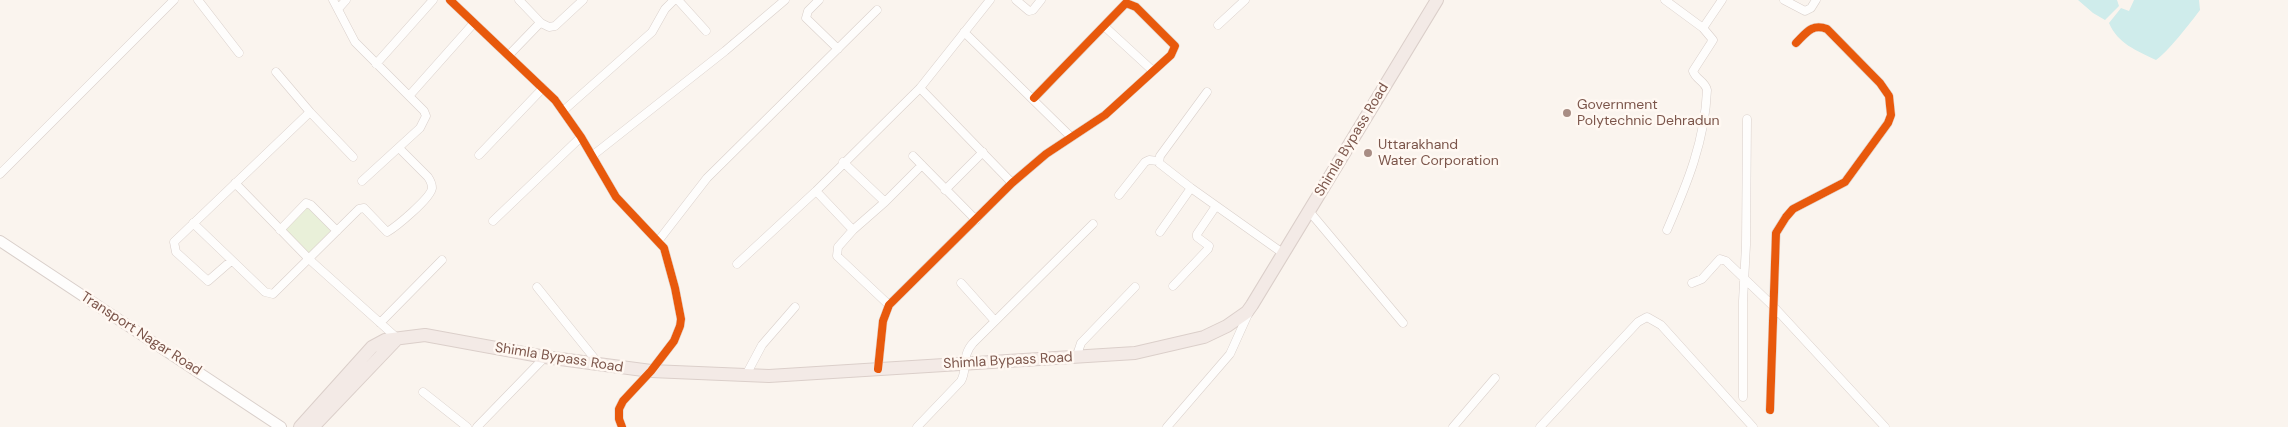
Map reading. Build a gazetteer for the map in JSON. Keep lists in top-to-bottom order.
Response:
{
  "streets": {
    "highway": ["Shimla Bypass Road"],
    "street": ["Transport Nagar Road"]
  },
  "places": ["Government Polytechnic Dehradun", "Uttarakhand Water Corporation"]
}
